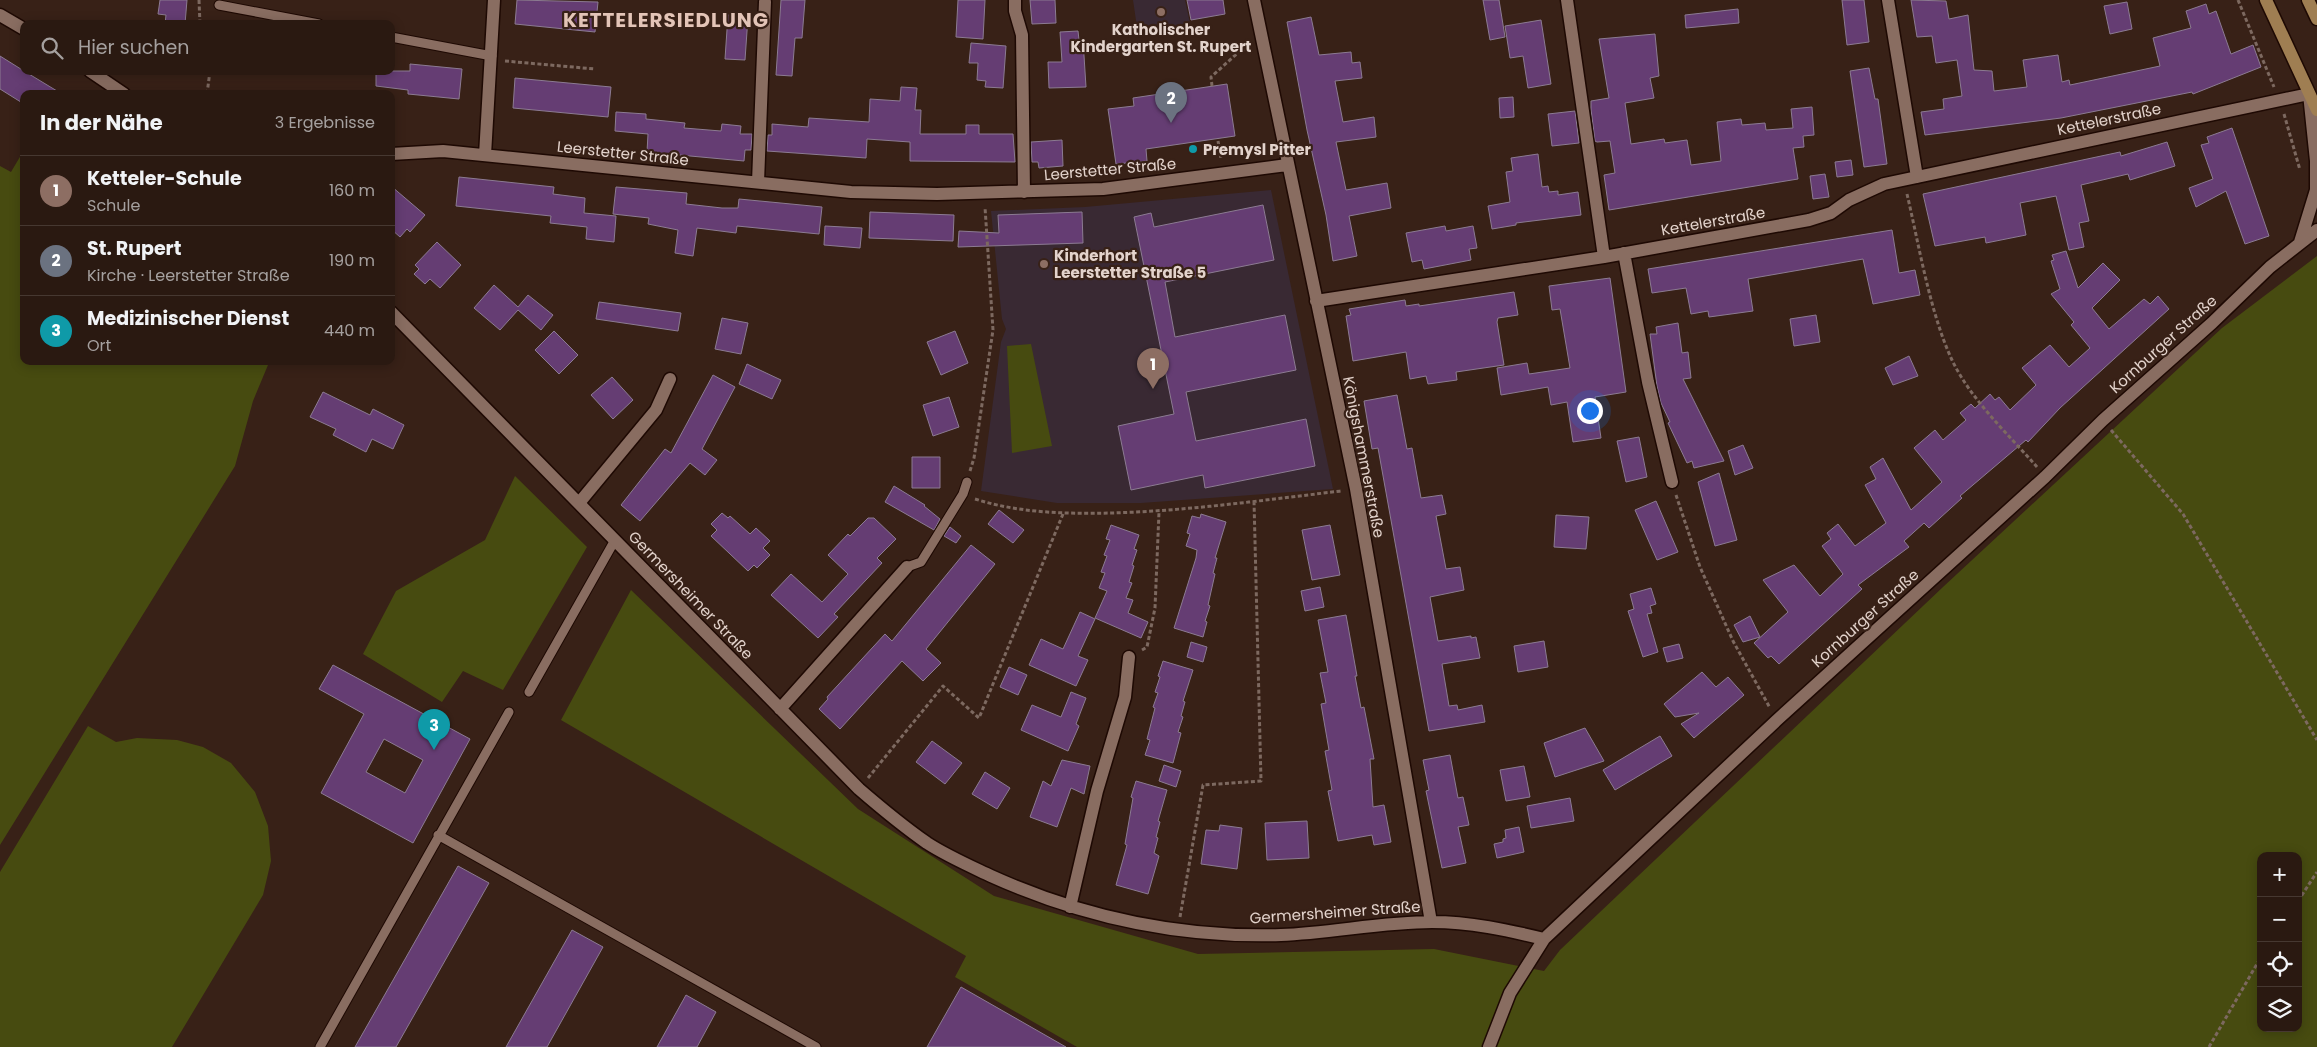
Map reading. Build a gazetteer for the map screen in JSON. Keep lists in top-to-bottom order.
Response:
{
  "streets": {
    "street": [
      "Kettelerstraße",
      "Leerstetter Straße",
      "Kornburger Straße",
      "Königshammerstraße",
      "Germersheimer Straße"
    ]
  },
  "crossings": [
    ["Kettelerstraße", "Königshammerstraße"],
    ["Leerstetter Straße", "Königshammerstraße"],
    ["Kornburger Straße", "Germersheimer Straße"],
    ["Königshammerstraße", "Germersheimer Straße"]
  ],
  "districts": ["KETTELERSIEDLUNG"],
  "places": ["Katholischer Kindergarten St. Rupert", "Premysl Pitter", "Kinderhort Leerstetter Straße 5"],
  "page": {
    "search": "Hier suchen",
    "pins": ["2", "1", "3"],
    "heading": ["In der Nähe", "3 Ergebnisse"],
    "list": [
      {
        "mark": "1",
        "name": "Ketteler-Schule",
        "note": "Schule",
        "value": "160 m"
      },
      {
        "mark": "2",
        "name": "St. Rupert",
        "note": "Kirche · Leerstetter Straße",
        "value": "190 m"
      },
      {
        "mark": "3",
        "name": "Medizinischer Dienst",
        "note": "Ort",
        "value": "440 m"
      }
    ],
    "map_buttons": ["+", "−"]
  }
}
